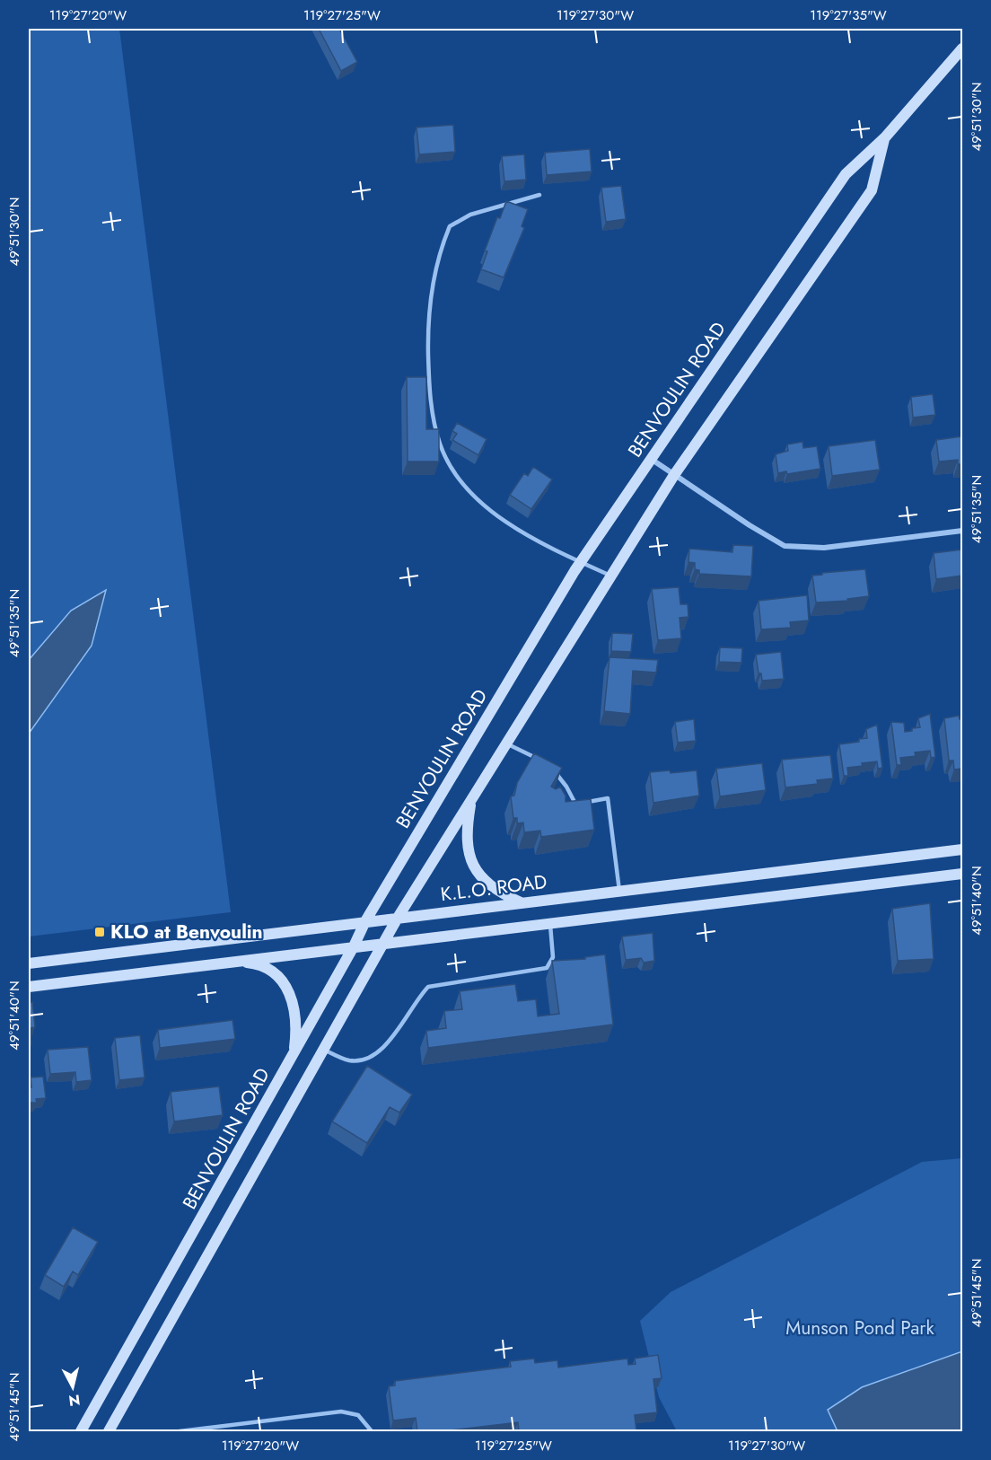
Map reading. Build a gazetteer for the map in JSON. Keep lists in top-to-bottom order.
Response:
{
  "streets": {
    "main road": ["BENVOULIN ROAD", "K.L.O. ROAD"]
  },
  "crossings": [
    ["BENVOULIN ROAD", "K.L.O. ROAD"]
  ],
  "parks": ["Munson Pond Park"],
  "places": {
    "transit": ["KLO at Benvoulin"]
  },
  "north": "bottom",
  "coordinates": [
    "119°27'20\"W",
    "119°27'25\"W",
    "119°27'30\"W",
    "119°27'35\"W",
    "49°51'30\"N",
    "49°51'35\"N",
    "49°51'40\"N",
    "49°51'45\"N"
  ]
}
